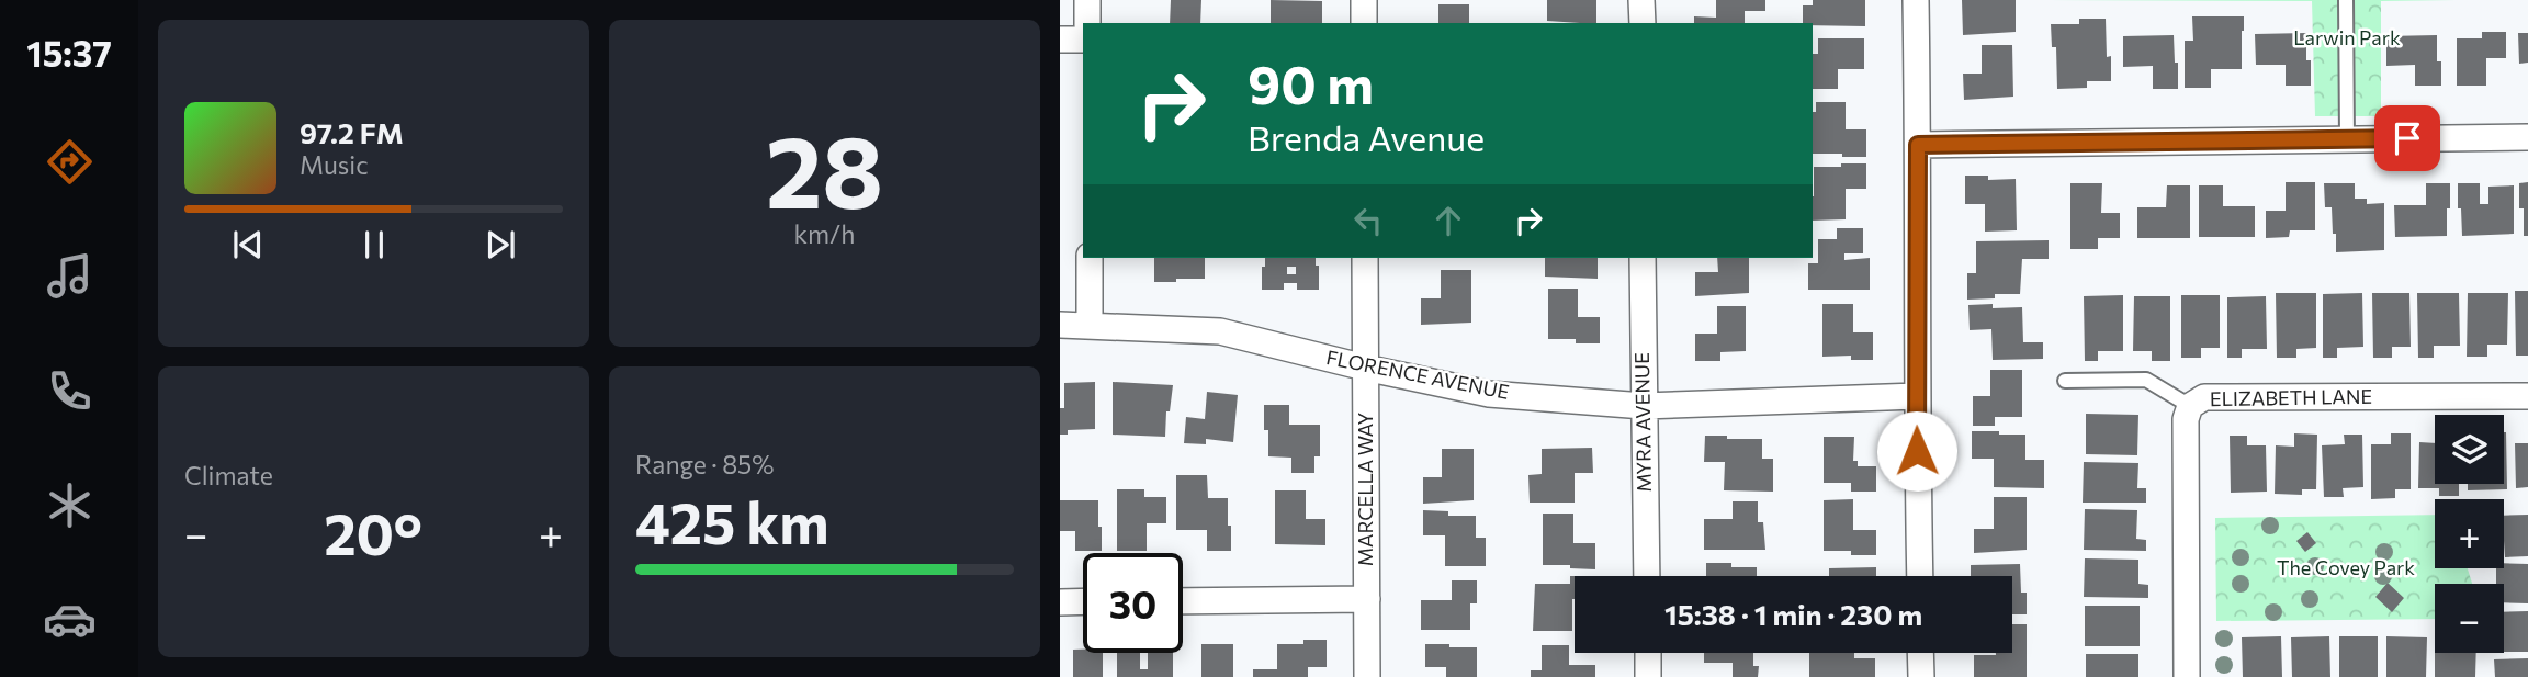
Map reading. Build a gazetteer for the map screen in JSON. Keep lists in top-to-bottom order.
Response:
{
  "streets": {
    "street": [
      "FLORENCE AVENUE",
      "ELIZABETH LANE",
      "MYRA AVENUE",
      "MARCELLA WAY"
    ]
  },
  "crossings": [
    ["FLORENCE AVENUE", "MYRA AVENUE"],
    ["FLORENCE AVENUE", "MARCELLA WAY"]
  ],
  "parks": ["Larwin Park", "The Covey Park"],
  "page": {
    "tabs": "15:37",
    "tile": [
      ["28", "km/h"],
      "Climate",
      ["Range · 85%", "425 km"]
    ],
    "turn": ["90 m", "Brenda Avenue"],
    "song": ["97.2 FM", "Music"],
    "map_buttons": ["+", "−"],
    "heat": ["−", "20°", "+"],
    "limit": "30",
    "trip": "15:38 · 1 min · 230 m"
  }
}
